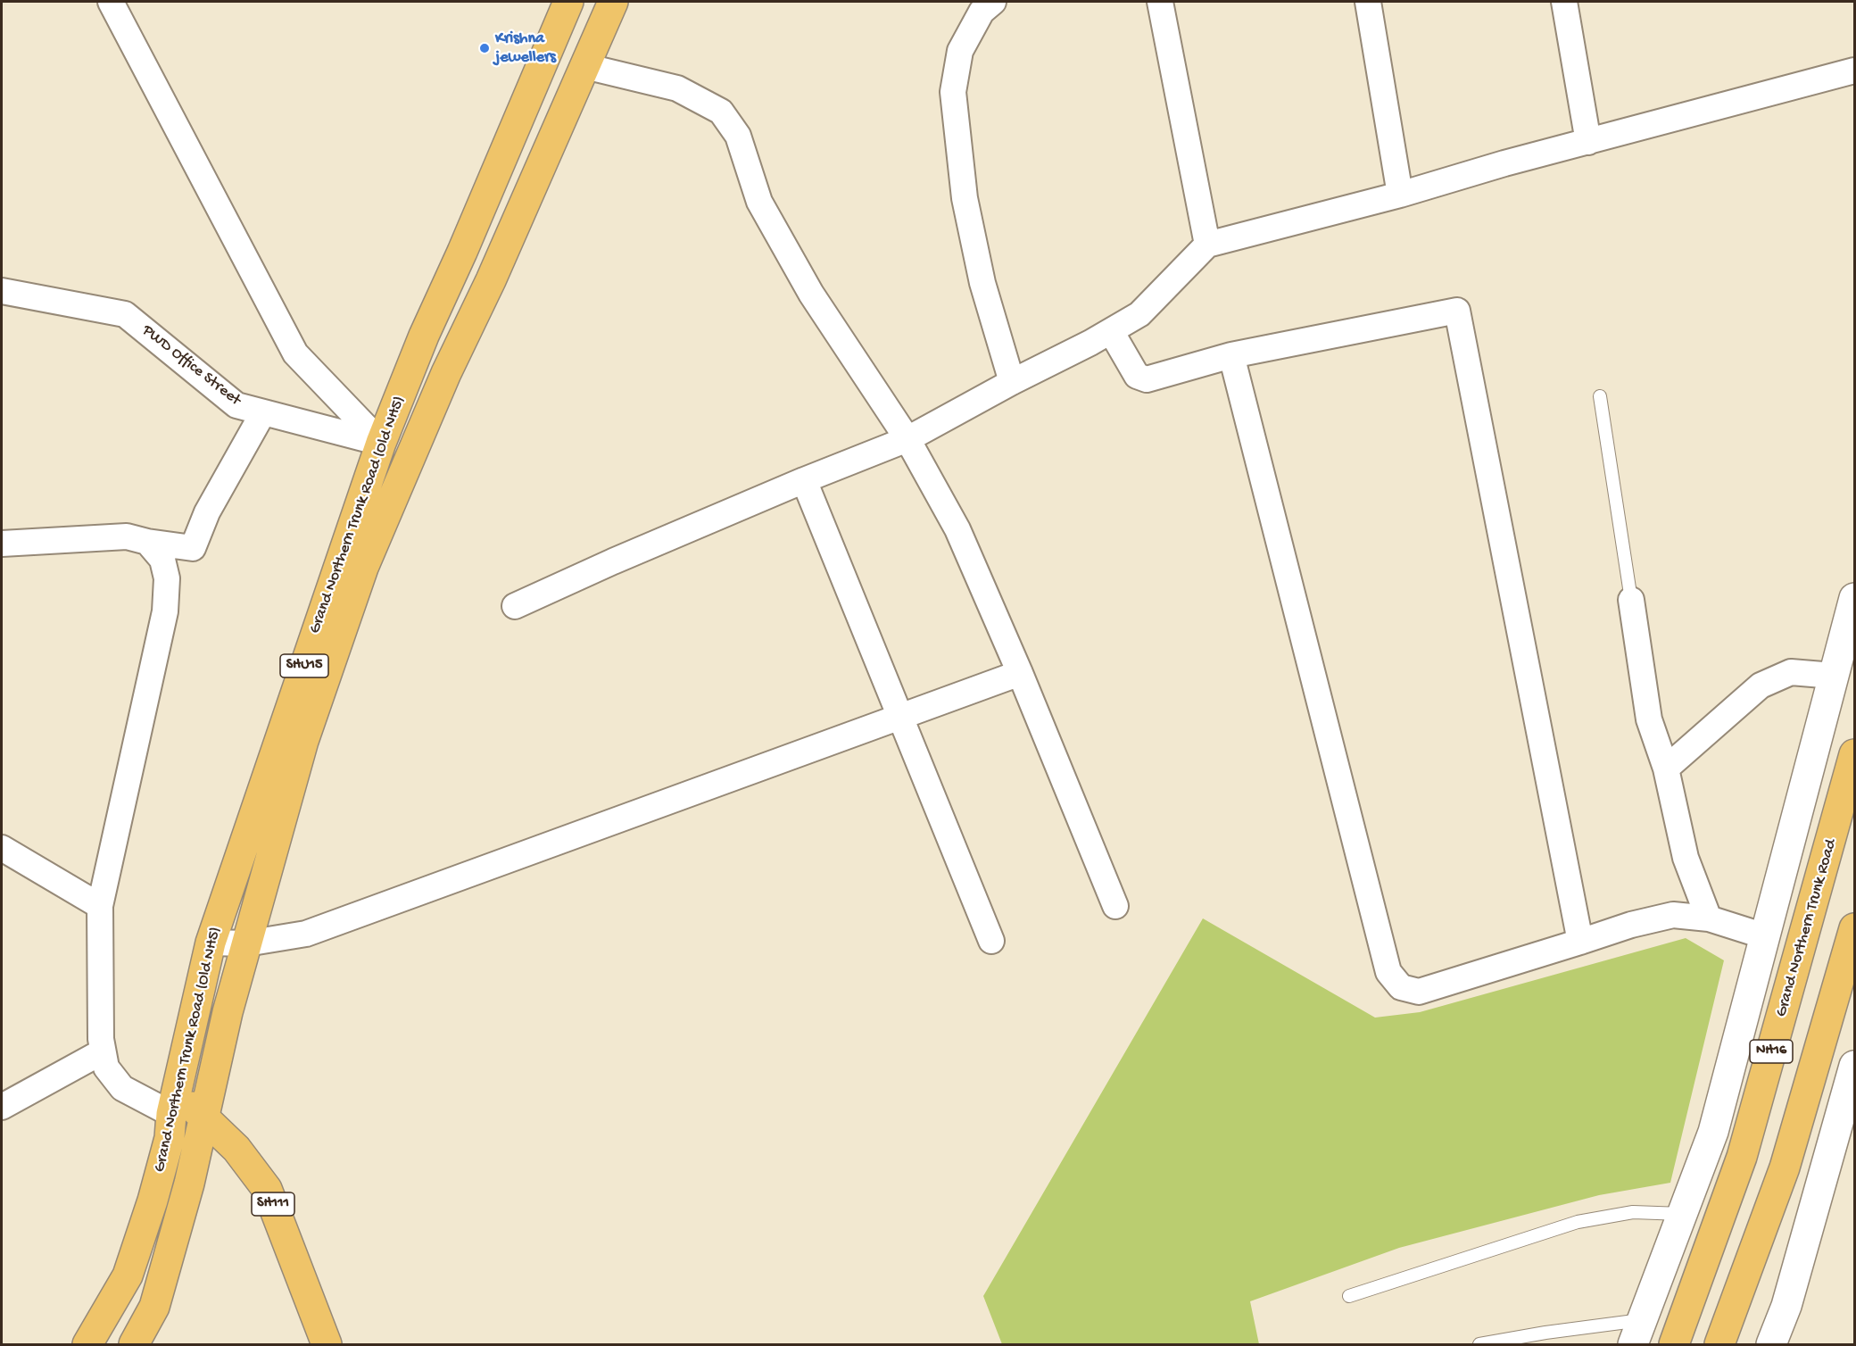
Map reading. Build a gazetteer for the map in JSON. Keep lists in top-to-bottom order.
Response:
{
  "streets": {
    "main road": [
      "Grand Northern Trunk Road (Old NH5)",
      "SHU15",
      "Grand Northern Trunk Road",
      "NH16",
      "SH111"
    ],
    "street": ["PWD Office Street"]
  },
  "crossings": [
    ["PWD Office Street", "Grand Northern Trunk Road (Old NH5)"],
    ["Grand Northern Trunk Road (Old NH5)", "SH111"]
  ],
  "places": ["Krishna jewellers"]
}
